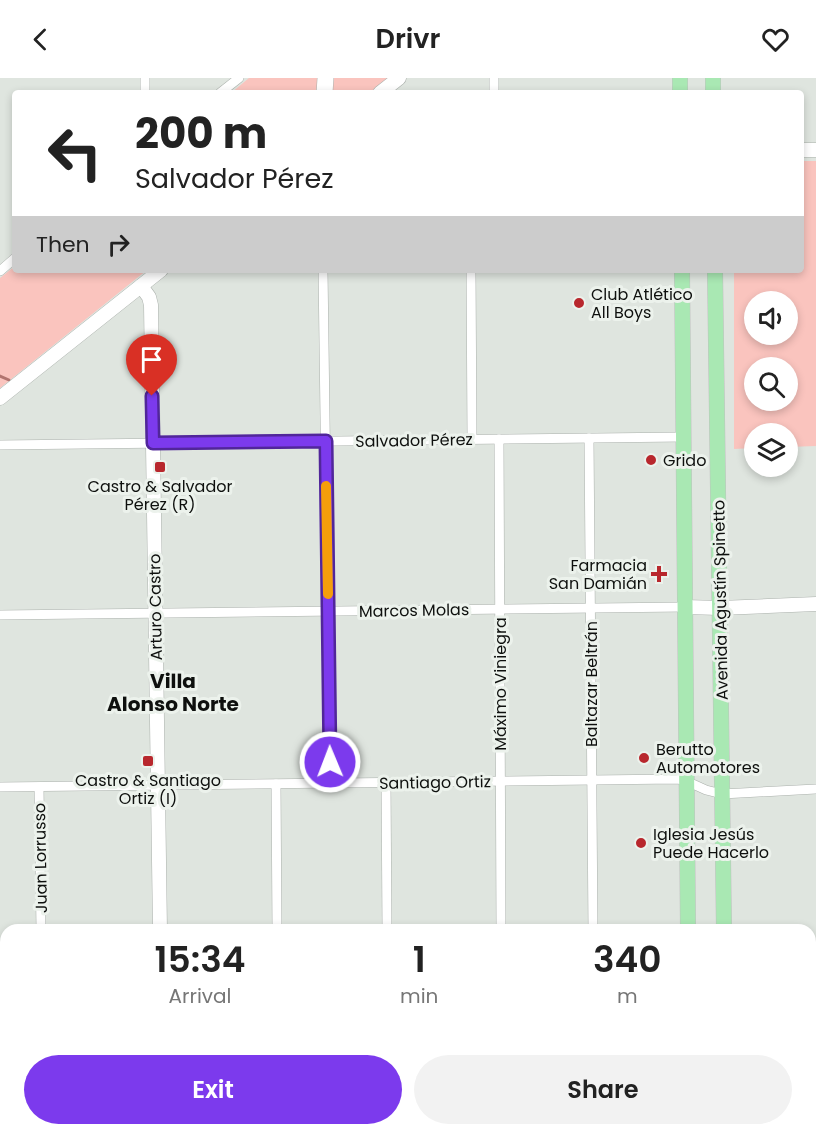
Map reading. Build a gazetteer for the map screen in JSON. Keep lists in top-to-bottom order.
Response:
{
  "streets": {
    "main road": ["Avenida Agustín Spinetto"],
    "street": [
      "Salvador Pérez",
      "Arturo Castro",
      "Marcos Molas",
      "Máximo Viniegra",
      "Baltazar Beltrán",
      "Santiago Ortiz",
      "Juan Lorrusso"
    ]
  },
  "crossings": [
    ["Salvador Pérez", "Arturo Castro"],
    ["Salvador Pérez", "Máximo Viniegra"],
    ["Salvador Pérez", "Baltazar Beltrán"],
    ["Avenida Agustín Spinetto", "Santiago Ortiz"],
    ["Arturo Castro", "Marcos Molas"],
    ["Arturo Castro", "Santiago Ortiz"],
    ["Marcos Molas", "Máximo Viniegra"],
    ["Marcos Molas", "Baltazar Beltrán"],
    ["Máximo Viniegra", "Santiago Ortiz"],
    ["Baltazar Beltrán", "Santiago Ortiz"],
    ["Santiago Ortiz", "Juan Lorrusso"]
  ],
  "districts": ["Villa Alonso Norte"],
  "places": {
    "other": [
      "Club Atlético All Boys",
      "Grido",
      "Berutto Automotores",
      "Iglesia Jesús Puede Hacerlo"
    ],
    "transit": ["Castro & Salvador Pérez (R)", "Castro & Santiago Ortiz (I)"],
    "health": ["Farmacia San Damián"]
  },
  "page": {
    "header": "Drivr",
    "turn": ["200 m", "Salvador Pérez"],
    "then": "Then",
    "eta": [
      "15:34",
      "Arrival",
      "1",
      "min",
      "340",
      "m"
    ],
    "buttons": ["Exit", "Share"]
  }
}
